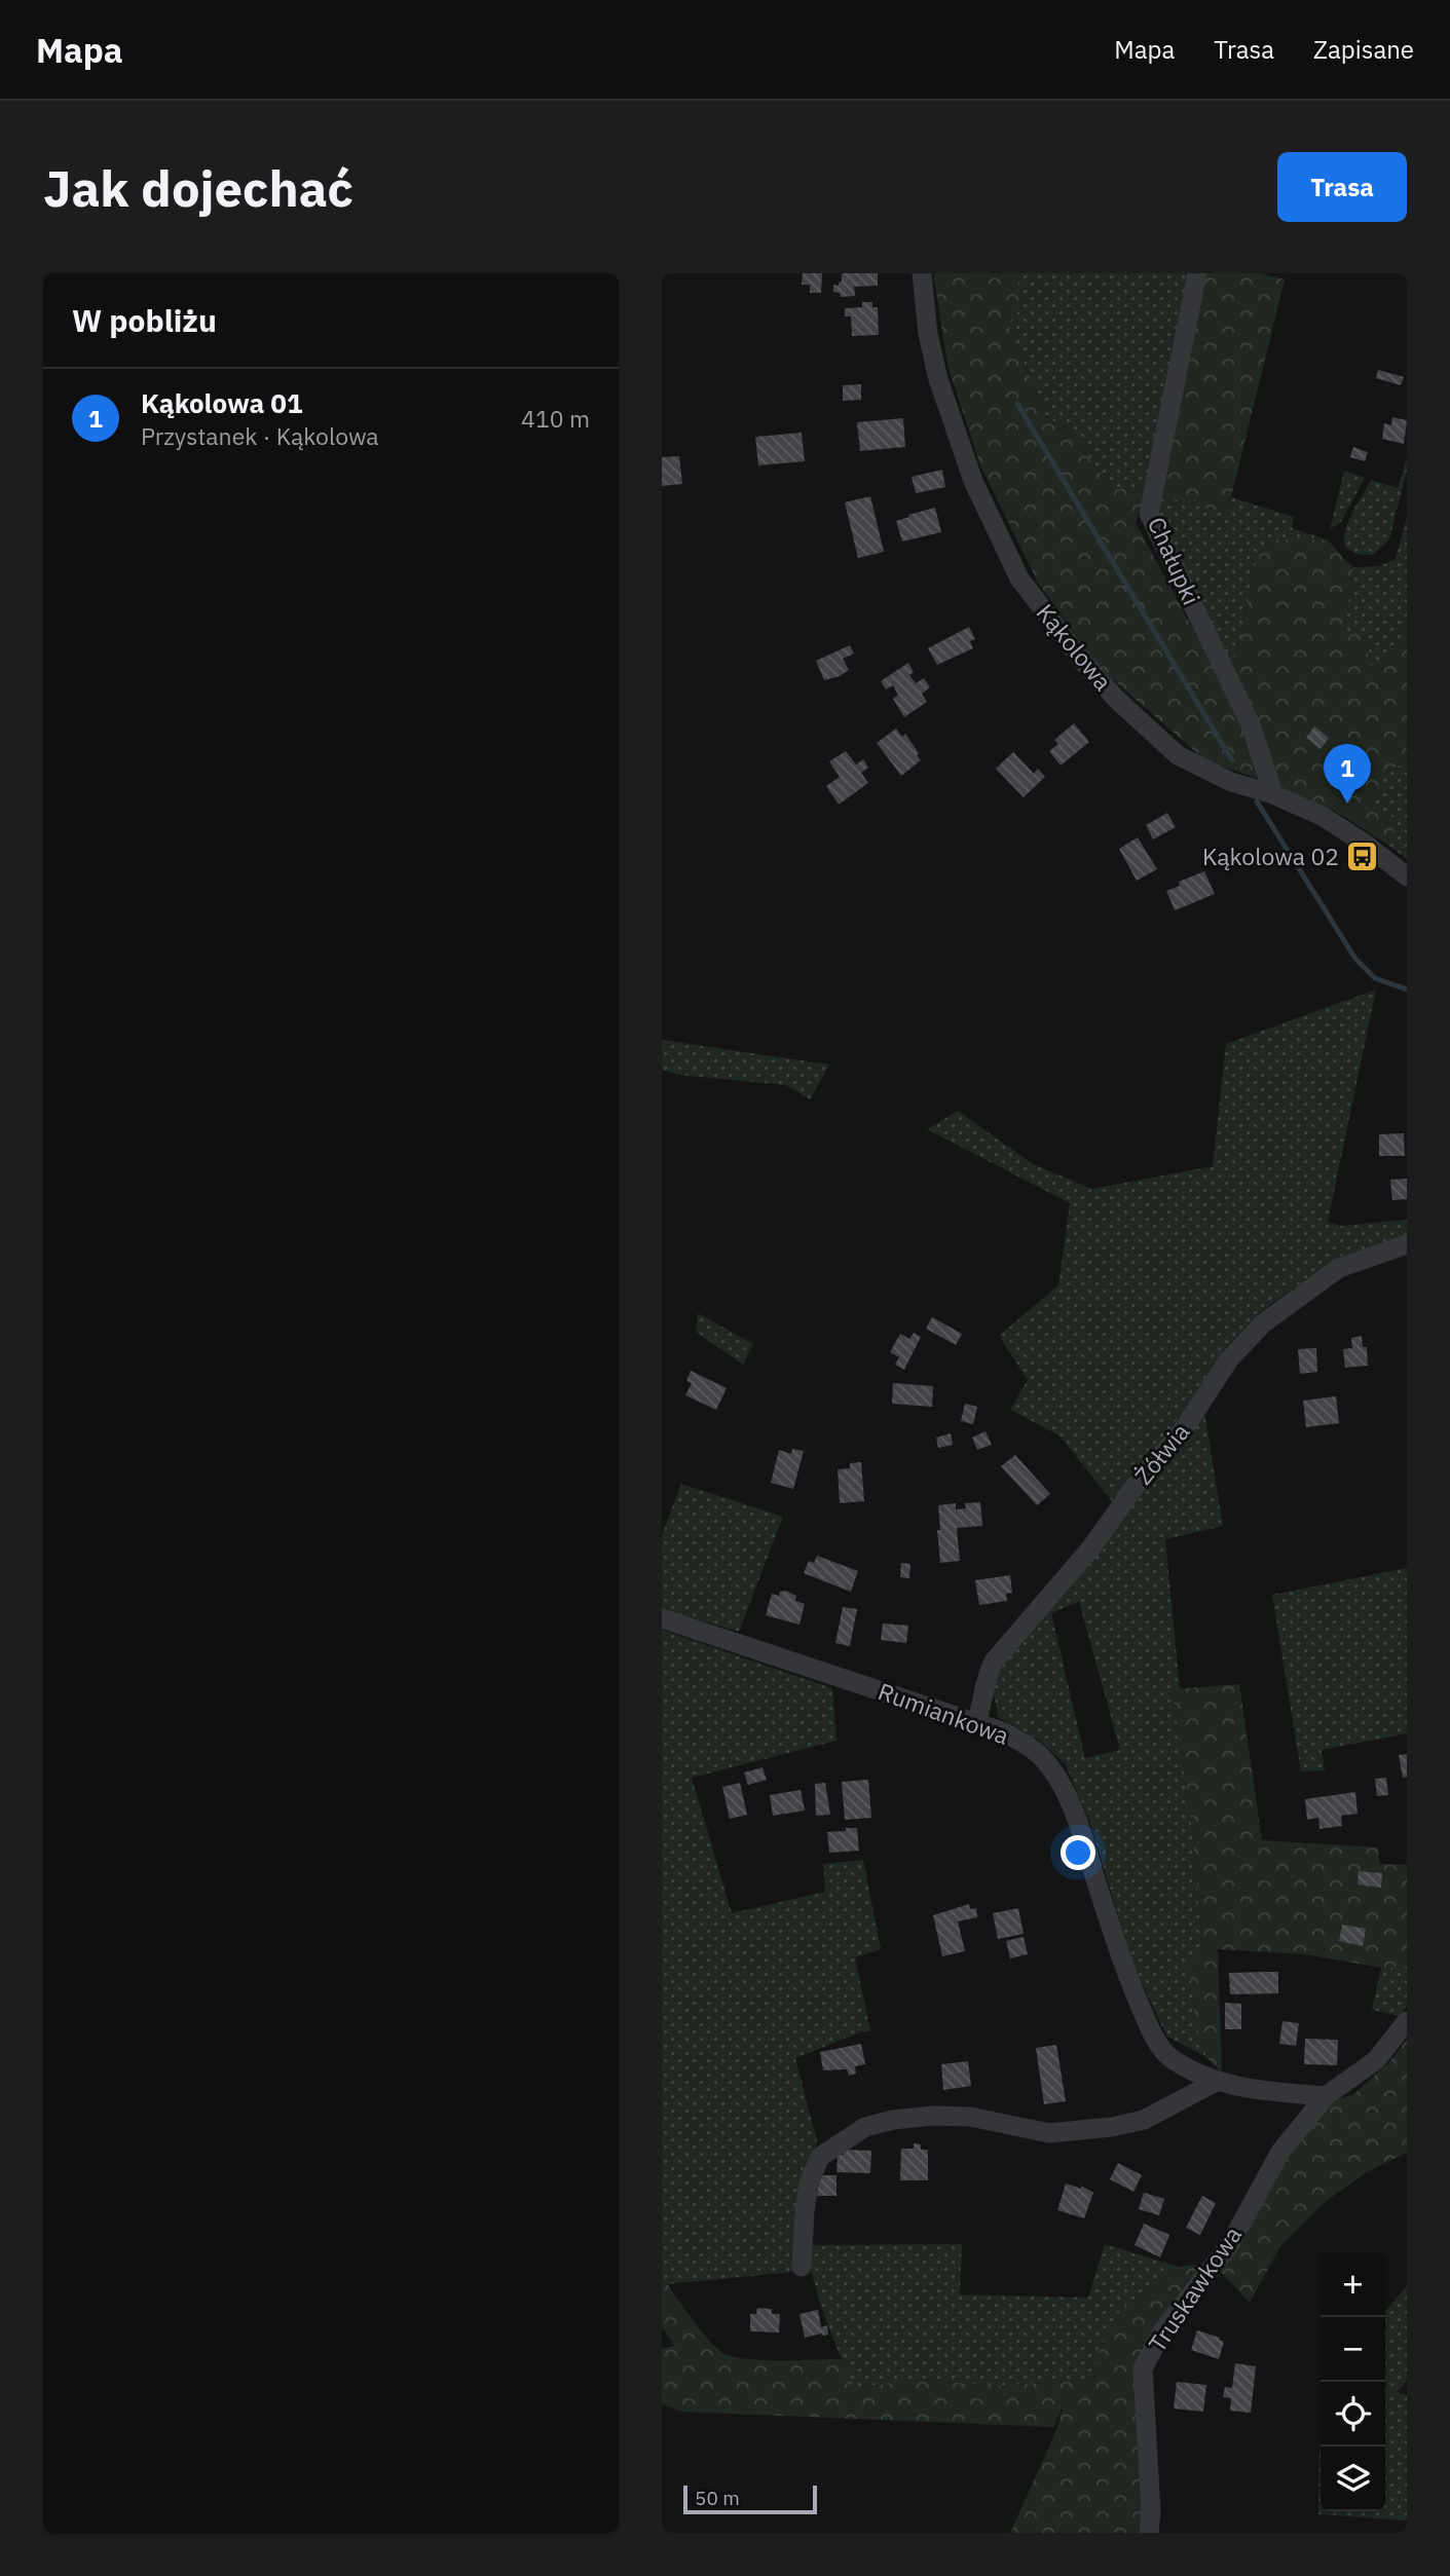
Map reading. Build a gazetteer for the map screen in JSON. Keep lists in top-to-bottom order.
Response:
{
  "streets": {
    "street": [
      "Chałupki",
      "Kąkolowa",
      "Żółwia",
      "Rumiankowa",
      "Truskawkowa"
    ]
  },
  "crossings": [
    ["Chałupki", "Kąkolowa"],
    ["Żółwia", "Rumiankowa"],
    ["Rumiankowa", "Truskawkowa"]
  ],
  "places": {
    "bus stop": ["Kąkolowa 02"]
  },
  "scale_bar": "50 m",
  "page": {
    "header": "Mapa",
    "nav": ["Mapa", "Trasa", "Zapisane"],
    "buttons": "Trasa",
    "title": "Jak dojechać",
    "heading": "W pobliżu",
    "list": [
      {
        "mark": "1",
        "name": "Kąkolowa 01",
        "note": "Przystanek · Kąkolowa",
        "value": "410 m"
      }
    ],
    "pins": "1",
    "map_buttons": ["+", "−"],
    "scale": "50 m"
  }
}
